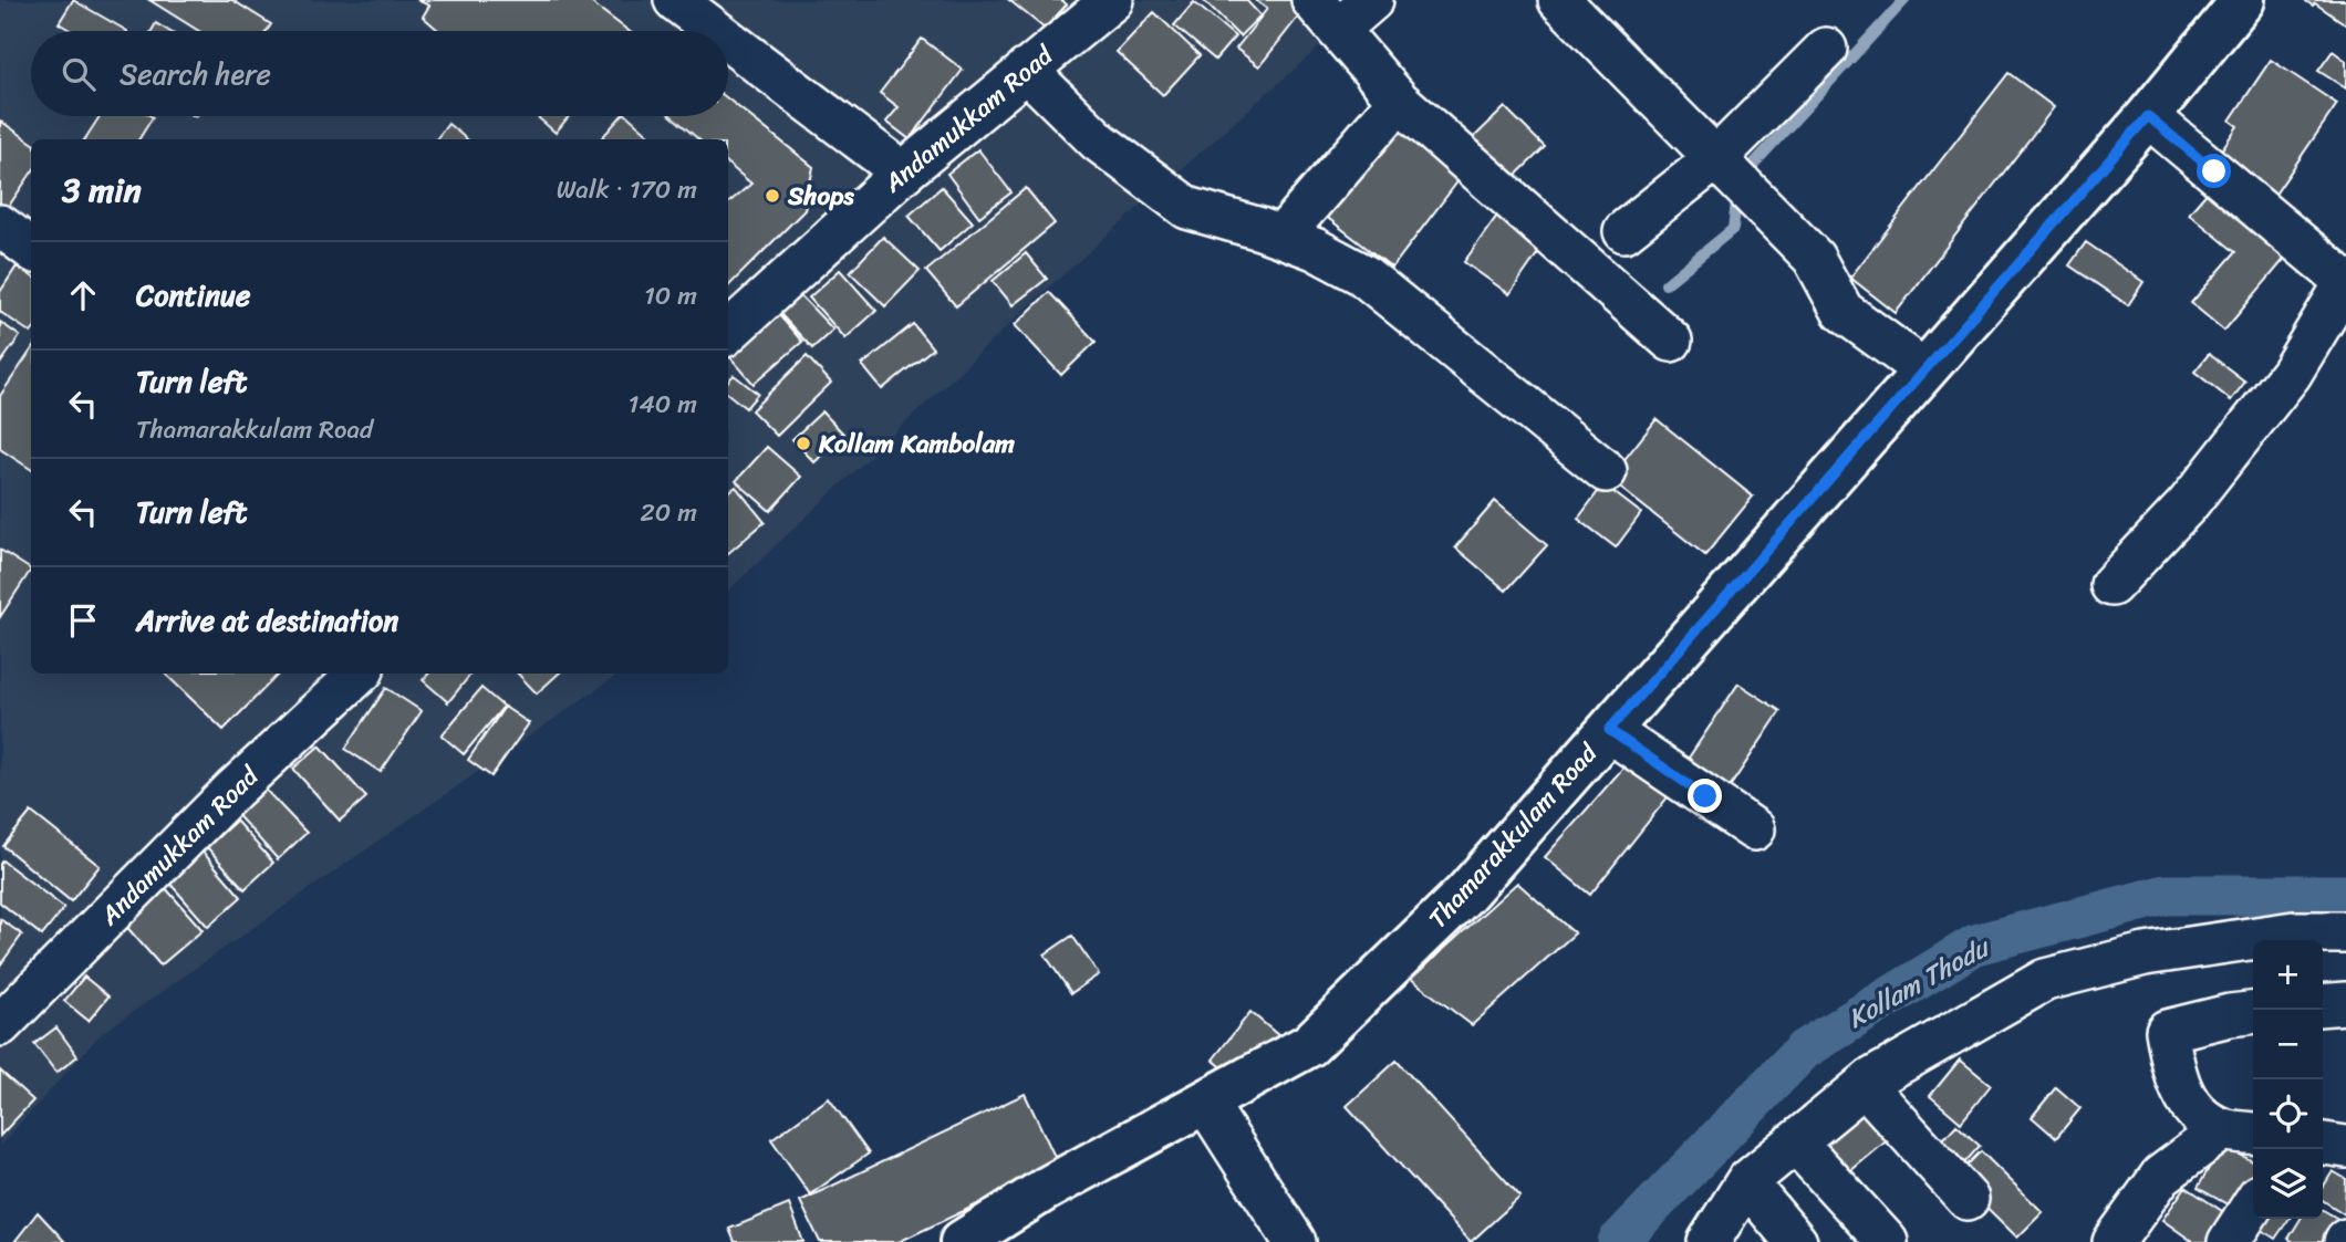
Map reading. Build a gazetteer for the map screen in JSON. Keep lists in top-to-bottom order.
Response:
{
  "streets": {
    "main road": ["Thamarakkulam Road"],
    "street": ["Andamukkam Road"]
  },
  "water": ["Kollam Thodu"],
  "places": ["Shops", "Kollam Kambolam"],
  "page": {
    "search": "Search here",
    "heading": ["3 min", "Walk · 170 m"],
    "list": [
      ["Continue", "10 m"],
      ["Turn left", "Thamarakkulam Road", "140 m"],
      ["Turn left", "20 m"],
      "Arrive at destination"
    ],
    "map_buttons": ["+", "−"]
  }
}
